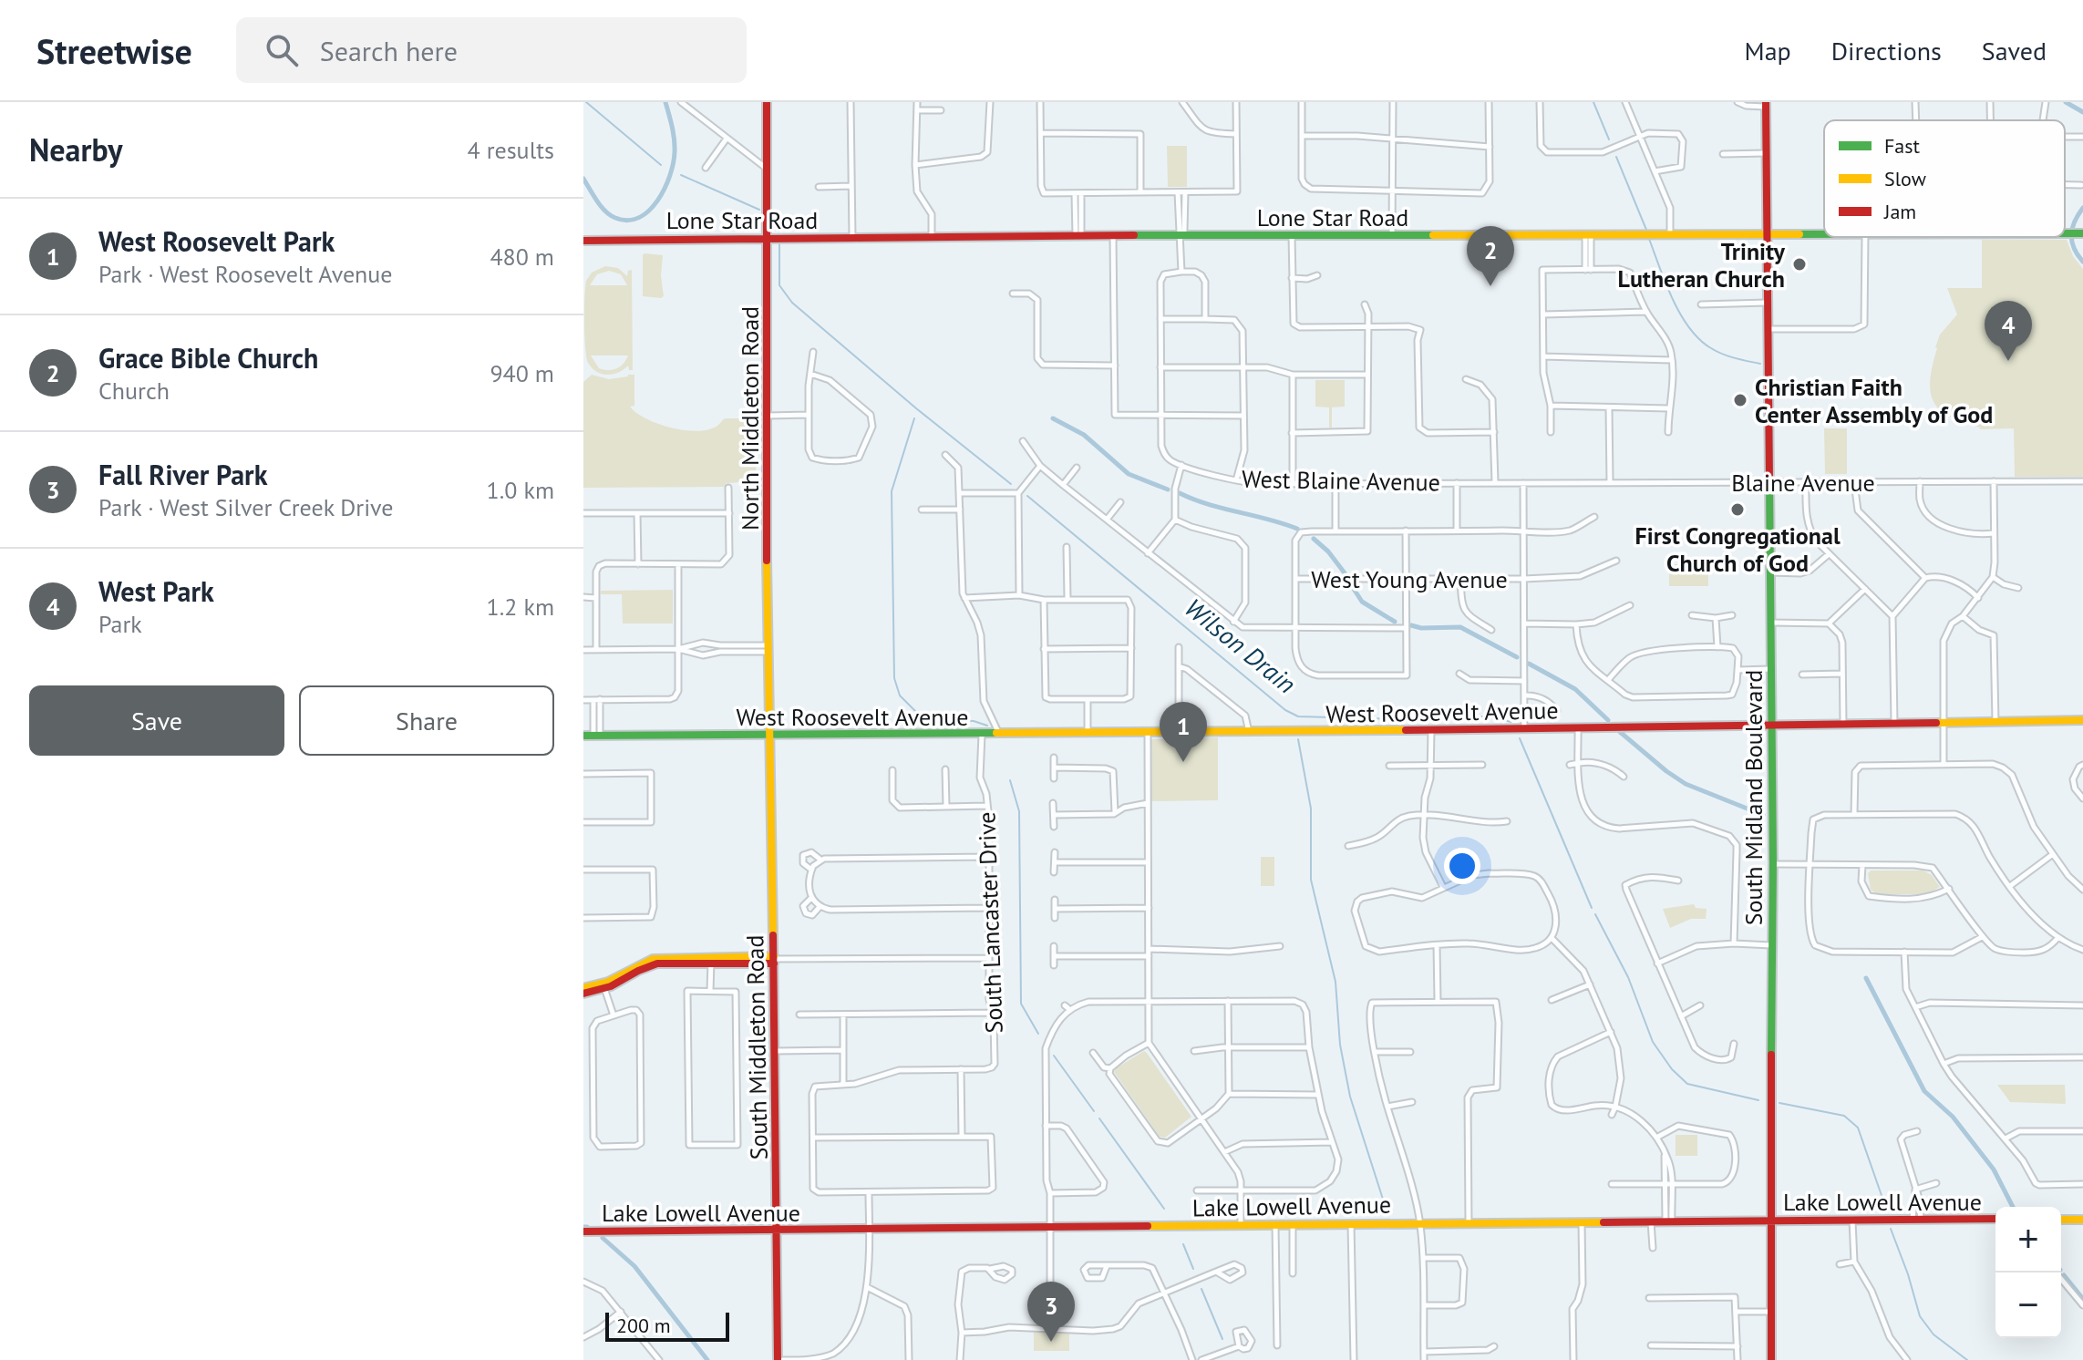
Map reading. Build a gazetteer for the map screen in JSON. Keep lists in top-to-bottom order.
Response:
{
  "streets": {
    "main road": [
      "Lone Star Road",
      "North Middleton Road",
      "West Roosevelt Avenue",
      "South Midland Boulevard",
      "South Middleton Road",
      "Lake Lowell Avenue"
    ],
    "street": [
      "West Blaine Avenue",
      "Blaine Avenue",
      "West Young Avenue",
      "South Lancaster Drive"
    ]
  },
  "crossings": [
    ["Lone Star Road", "North Middleton Road"],
    ["Lone Star Road", "South Midland Boulevard"],
    ["North Middleton Road", "West Roosevelt Avenue"],
    ["North Middleton Road", "South Middleton Road"],
    ["West Blaine Avenue", "Blaine Avenue"],
    ["Blaine Avenue", "South Midland Boulevard"],
    ["West Roosevelt Avenue", "South Midland Boulevard"],
    ["West Roosevelt Avenue", "South Lancaster Drive"],
    ["West Roosevelt Avenue", "South Middleton Road"],
    ["South Midland Boulevard", "Lake Lowell Avenue"],
    ["South Middleton Road", "Lake Lowell Avenue"]
  ],
  "water": ["Wilson Drain"],
  "places": ["Trinity Lutheran Church", "Christian Faith Center Assembly of God", "First Congregational Church of God"],
  "legend": ["Fast", "Slow", "Jam"],
  "scale_bar": "200 m",
  "page": {
    "header": "Streetwise",
    "search": "Search here",
    "nav": ["Map", "Directions", "Saved"],
    "heading": ["Nearby", "4 results"],
    "list": [
      {
        "mark": "1",
        "name": "West Roosevelt Park",
        "note": "Park · West Roosevelt Avenue",
        "value": "480 m"
      },
      {
        "mark": "2",
        "name": "Grace Bible Church",
        "note": "Church",
        "value": "940 m"
      },
      {
        "mark": "3",
        "name": "Fall River Park",
        "note": "Park · West Silver Creek Drive",
        "value": "1.0 km"
      },
      {
        "mark": "4",
        "name": "West Park",
        "note": "Park",
        "value": "1.2 km"
      }
    ],
    "pins": [
      "2",
      "4",
      "1",
      "3"
    ],
    "buttons": ["Save", "Share"],
    "map_buttons": ["+", "−"],
    "scale": "200 m"
  }
}
